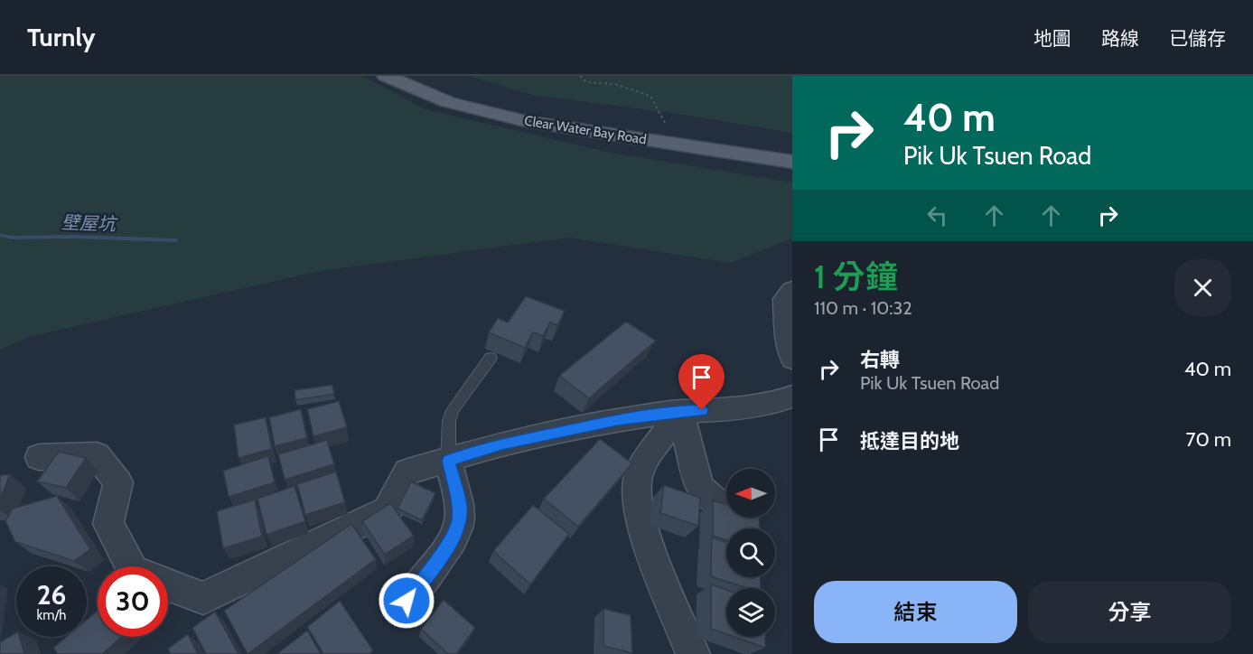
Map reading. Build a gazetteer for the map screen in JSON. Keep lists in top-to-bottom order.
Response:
{
  "streets": {
    "main road": ["Clear Water Bay Road"]
  },
  "water": ["壁屋坑"],
  "north": "left",
  "page": {
    "header": "Turnly",
    "nav": ["地圖", "路線", "已儲存"],
    "turn": ["40 m", "Pik Uk Tsuen Road"],
    "heading": ["1 分鐘", "110 m · 10:32"],
    "list": [
      {
        "name": "右轉",
        "note": "Pik Uk Tsuen Road",
        "value": "40 m"
      },
      {
        "name": "抵達目的地",
        "value": "70 m"
      }
    ],
    "speed": "26 km/h",
    "limit": "30",
    "buttons": ["結束", "分享"]
  }
}
